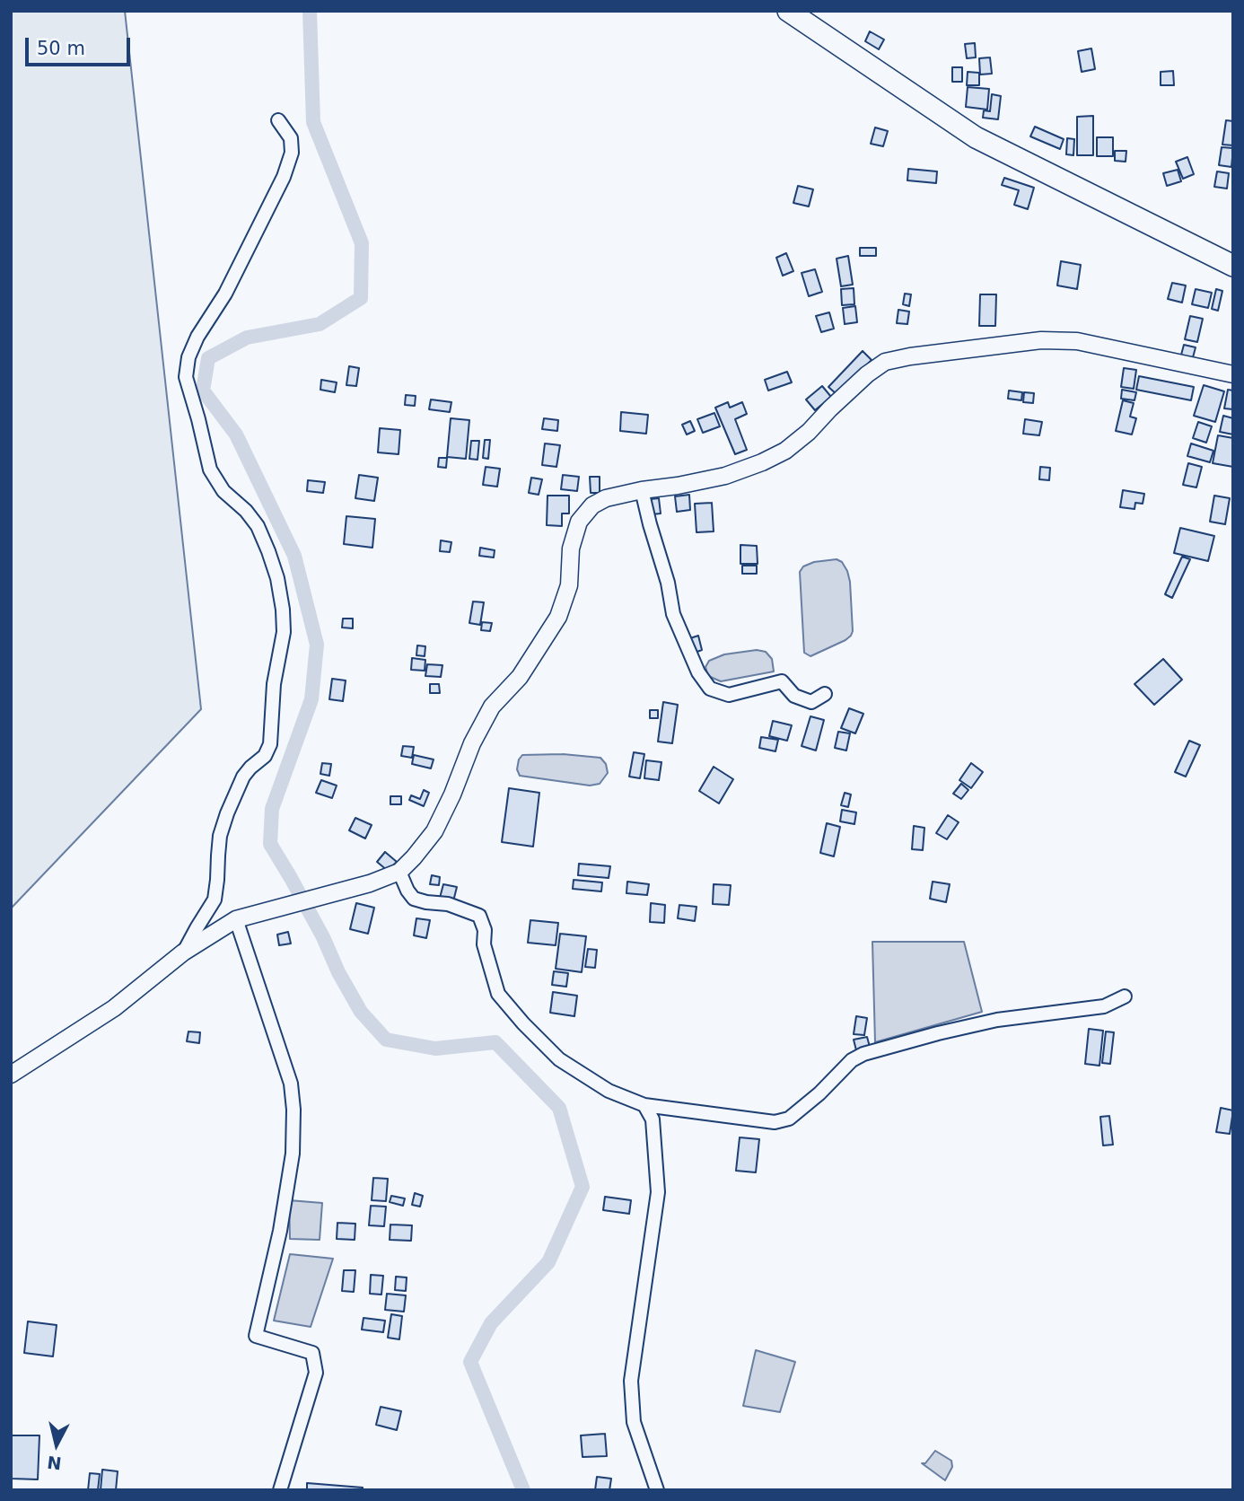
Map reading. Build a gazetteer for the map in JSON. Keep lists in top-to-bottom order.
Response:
{
  "scale_bar": "50 m",
  "north": "bottom"
}
